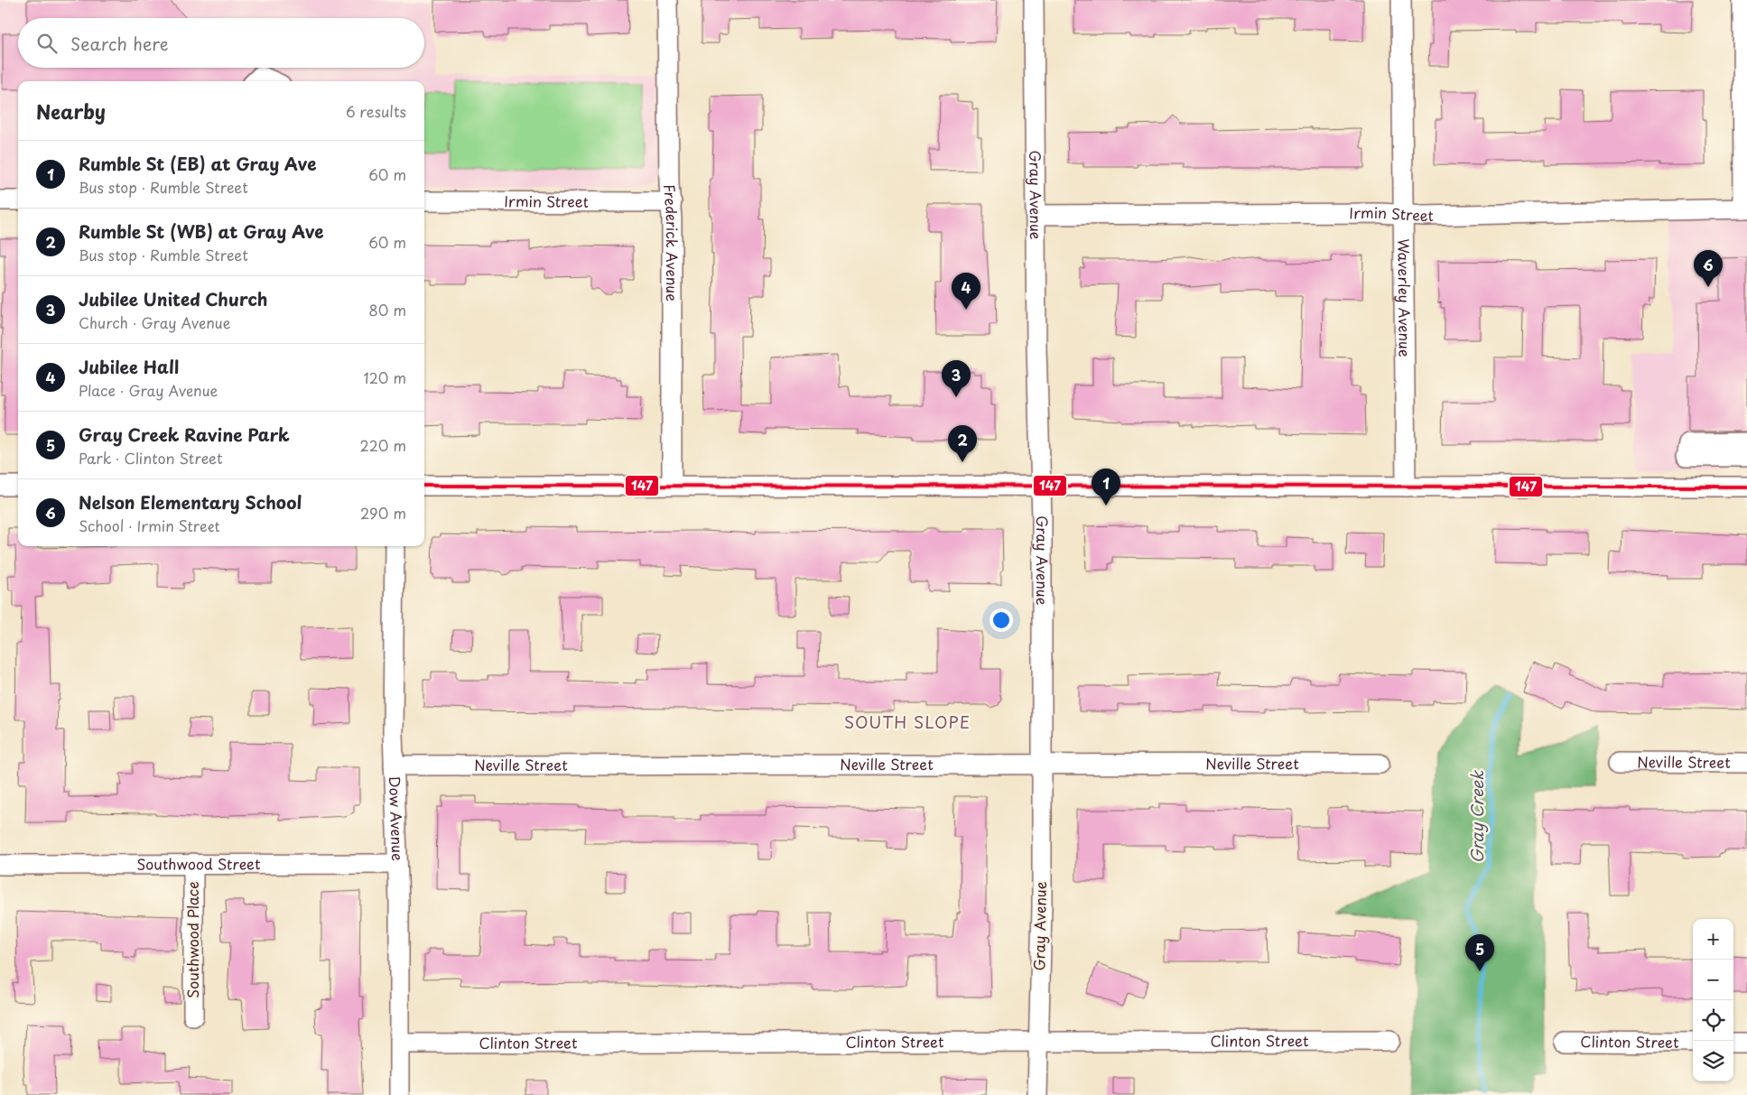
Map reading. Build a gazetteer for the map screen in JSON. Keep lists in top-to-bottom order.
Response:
{
  "streets": {
    "street": [
      "Gray Avenue",
      "Irmin Street",
      "Frederick Avenue",
      "Waverley Avenue",
      "Neville Street",
      "Dow Avenue",
      "Southwood Street",
      "Southwood Place",
      "Clinton Street"
    ]
  },
  "crossings": [
    ["Gray Avenue", "Irmin Street"],
    ["Gray Avenue", "Neville Street"],
    ["Gray Avenue", "Clinton Street"],
    ["Irmin Street", "Frederick Avenue"],
    ["Irmin Street", "Waverley Avenue"],
    ["Neville Street", "Dow Avenue"],
    ["Dow Avenue", "Southwood Street"],
    ["Dow Avenue", "Clinton Street"],
    ["Southwood Street", "Southwood Place"]
  ],
  "districts": ["SOUTH SLOPE"],
  "water": ["Gray Creek"],
  "lines": ["transit line 147"],
  "page": {
    "search": "Search here",
    "heading": ["Nearby", "6 results"],
    "list": [
      {
        "mark": "1",
        "name": "Rumble St (EB) at Gray Ave",
        "note": "Bus stop · Rumble Street",
        "value": "60 m"
      },
      {
        "mark": "2",
        "name": "Rumble St (WB) at Gray Ave",
        "note": "Bus stop · Rumble Street",
        "value": "60 m"
      },
      {
        "mark": "3",
        "name": "Jubilee United Church",
        "note": "Church · Gray Avenue",
        "value": "80 m"
      },
      {
        "mark": "4",
        "name": "Jubilee Hall",
        "note": "Place · Gray Avenue",
        "value": "120 m"
      },
      {
        "mark": "5",
        "name": "Gray Creek Ravine Park",
        "note": "Park · Clinton Street",
        "value": "220 m"
      },
      {
        "mark": "6",
        "name": "Nelson Elementary School",
        "note": "School · Irmin Street",
        "value": "290 m"
      }
    ],
    "pins": [
      "6",
      "4",
      "3",
      "2",
      "1",
      "5"
    ],
    "map_buttons": ["+", "−"]
  }
}
